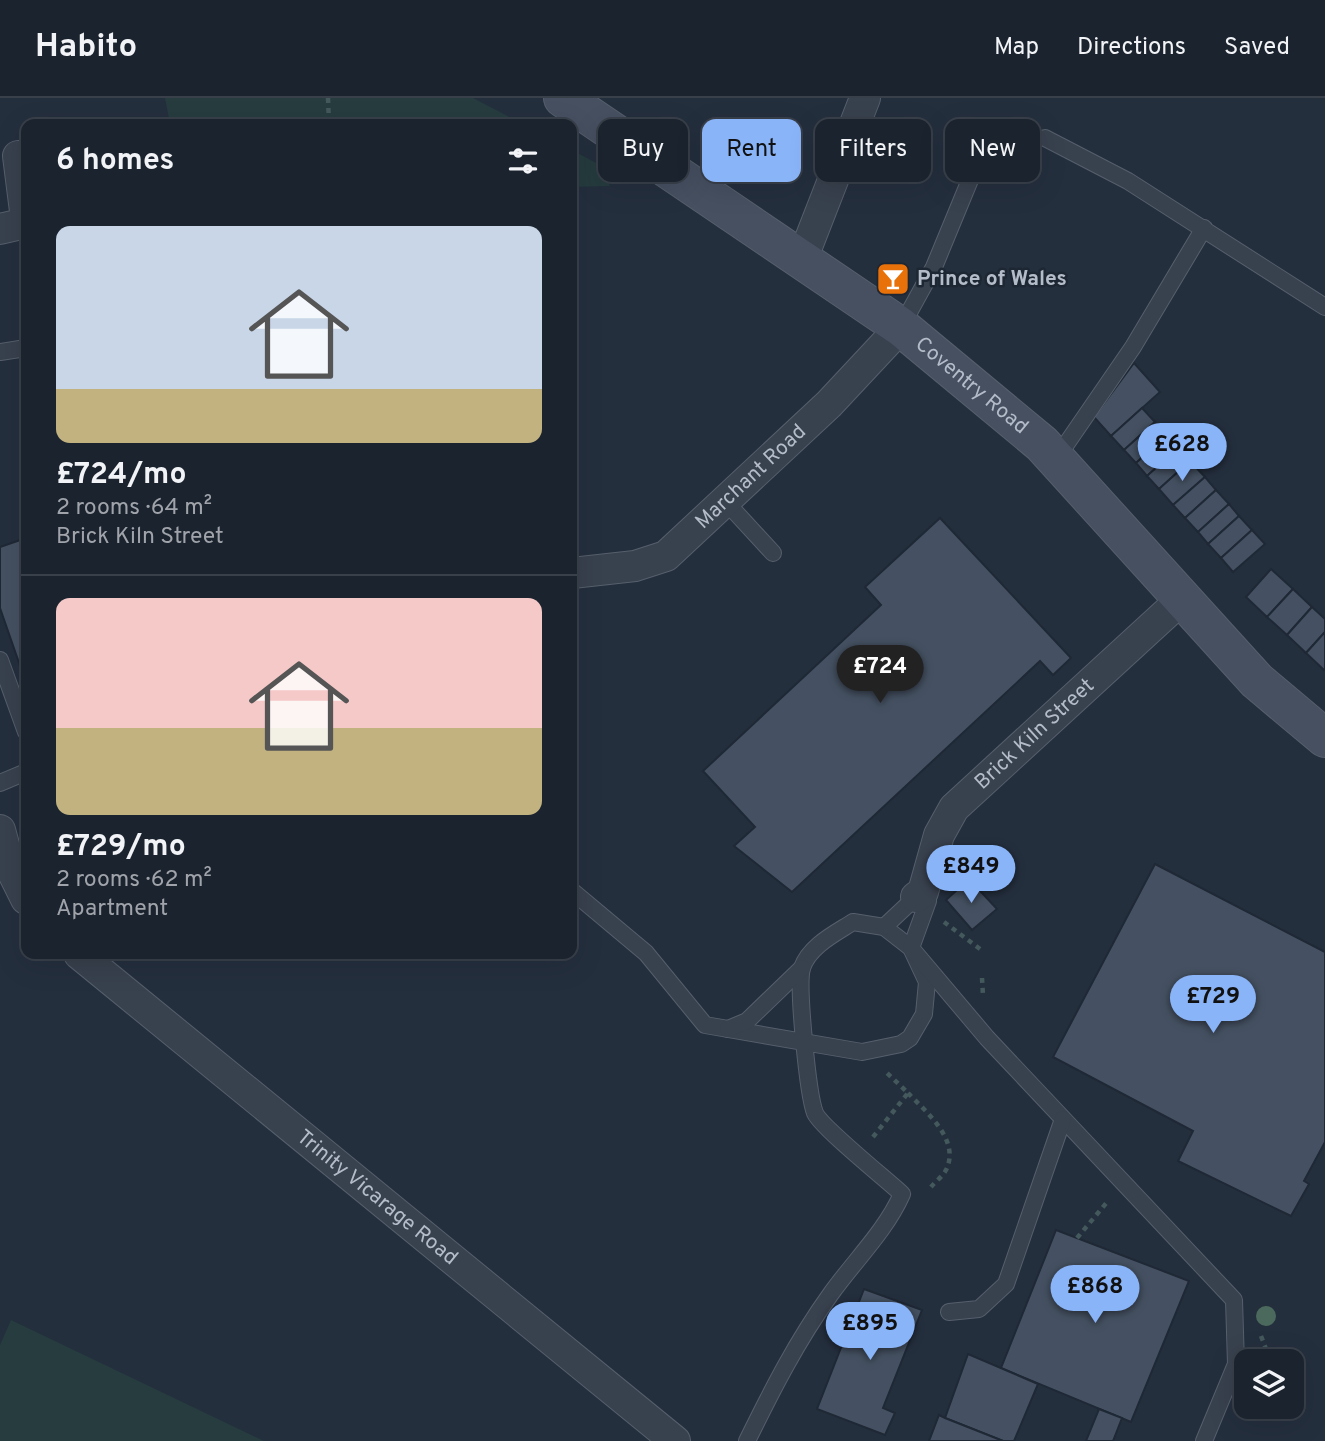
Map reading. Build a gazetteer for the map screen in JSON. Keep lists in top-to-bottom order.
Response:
{
  "streets": {
    "main road": ["Coventry Road"],
    "street": ["Marchant Road", "Brick Kiln Street", "Trinity Vicarage Road"]
  },
  "crossings": [
    ["Coventry Road", "Marchant Road"],
    ["Coventry Road", "Brick Kiln Street"]
  ],
  "places": {
    "bar": ["Prince of Wales"]
  },
  "page": {
    "header": "Habito",
    "nav": ["Map", "Directions", "Saved"],
    "chip": [
      "Buy",
      "Rent",
      "Filters",
      "New"
    ],
    "heading": "6 homes",
    "list": [
      {
        "name": "£724/mo",
        "note": "2 rooms · 64 m² · Brick Kiln Street"
      },
      {
        "name": "£729/mo",
        "note": "2 rooms · 62 m² · Apartment"
      }
    ],
    "price": [
      "£628",
      "£724",
      "£849",
      "£729",
      "£868",
      "£895"
    ]
  }
}
